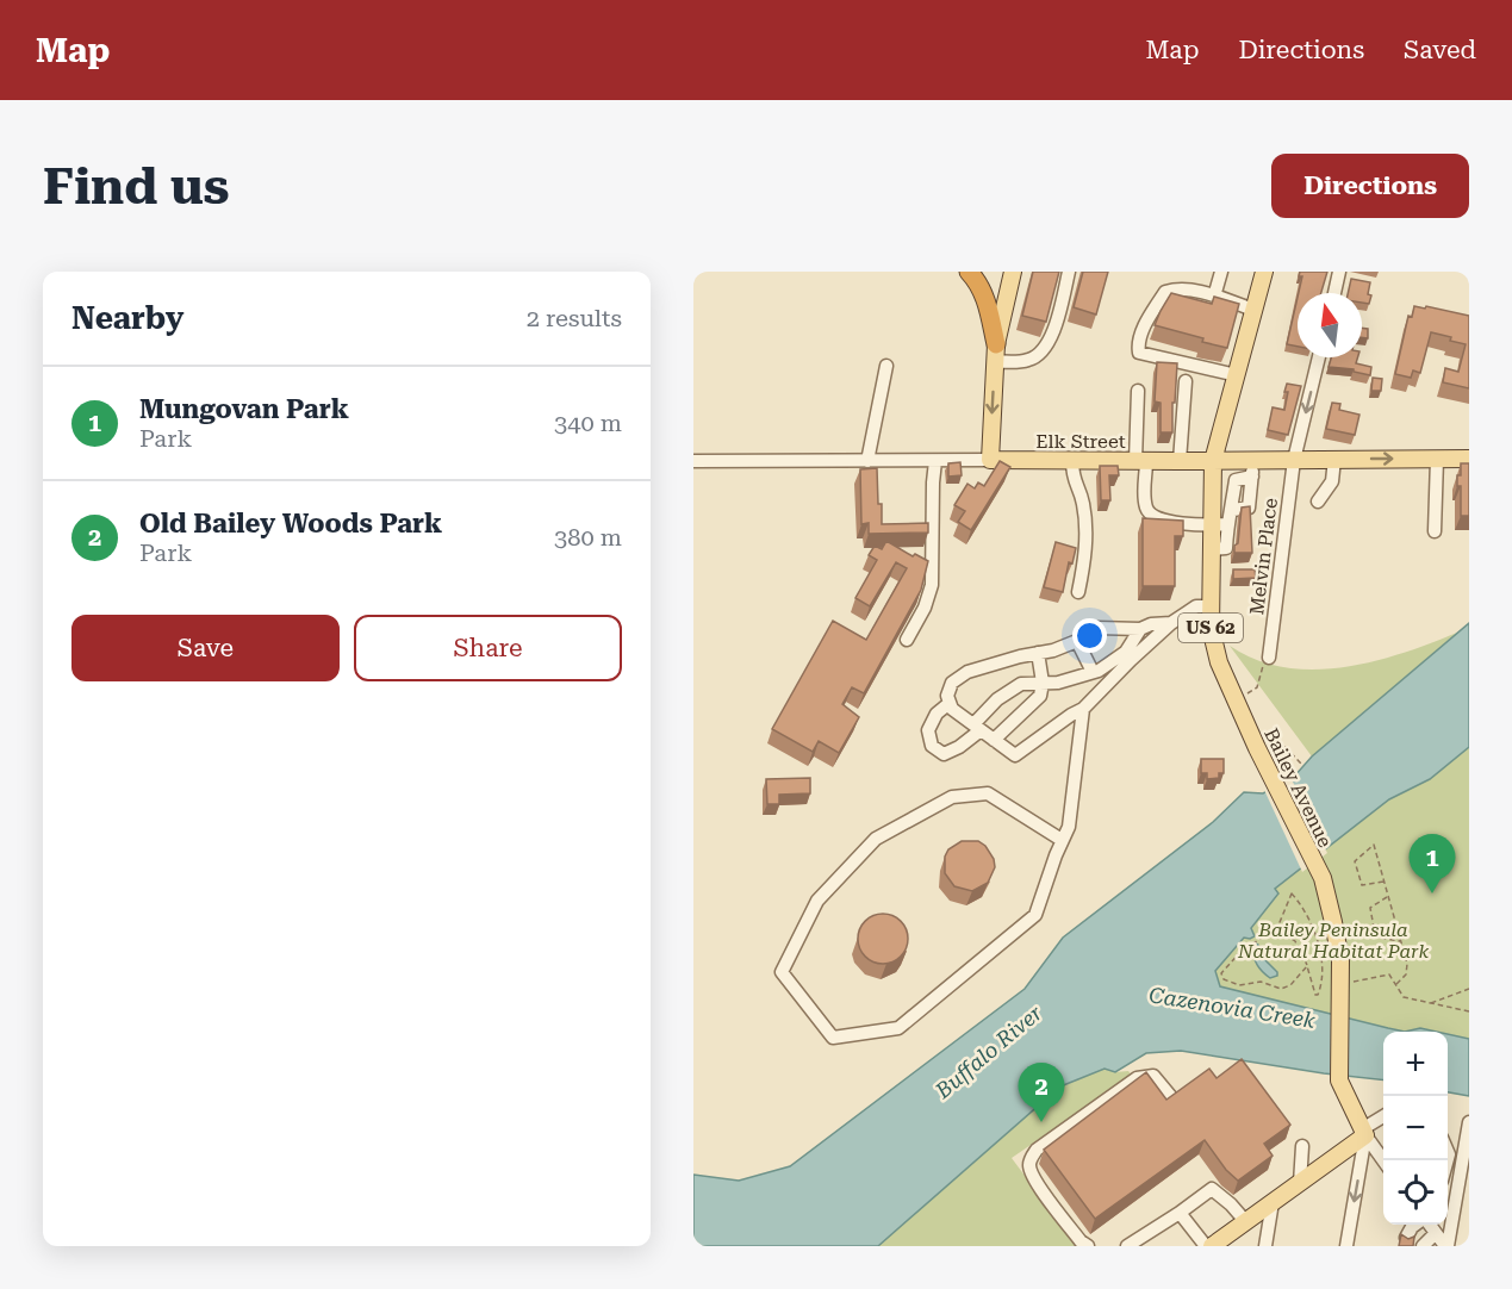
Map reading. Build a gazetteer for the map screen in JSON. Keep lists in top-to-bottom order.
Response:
{
  "streets": {
    "main road": ["Elk Street", "US 62", "Bailey Avenue"],
    "street": ["Melvin Place"]
  },
  "crossings": [
    ["Elk Street", "Melvin Place"],
    ["Elk Street", "Bailey Avenue"]
  ],
  "water": ["Cazenovia Creek", "Buffalo River"],
  "parks": ["Bailey Peninsula Natural Habitat Park"],
  "north": "top",
  "page": {
    "header": "Map",
    "nav": ["Map", "Directions", "Saved"],
    "buttons": [
      "Directions",
      ["Save", "Share"]
    ],
    "title": "Find us",
    "heading": ["Nearby", "2 results"],
    "list": [
      {
        "mark": "1",
        "name": "Mungovan Park",
        "note": "Park",
        "value": "340 m"
      },
      {
        "mark": "2",
        "name": "Old Bailey Woods Park",
        "note": "Park",
        "value": "380 m"
      }
    ],
    "pins": ["1", "2"],
    "map_buttons": ["+", "−"]
  }
}
